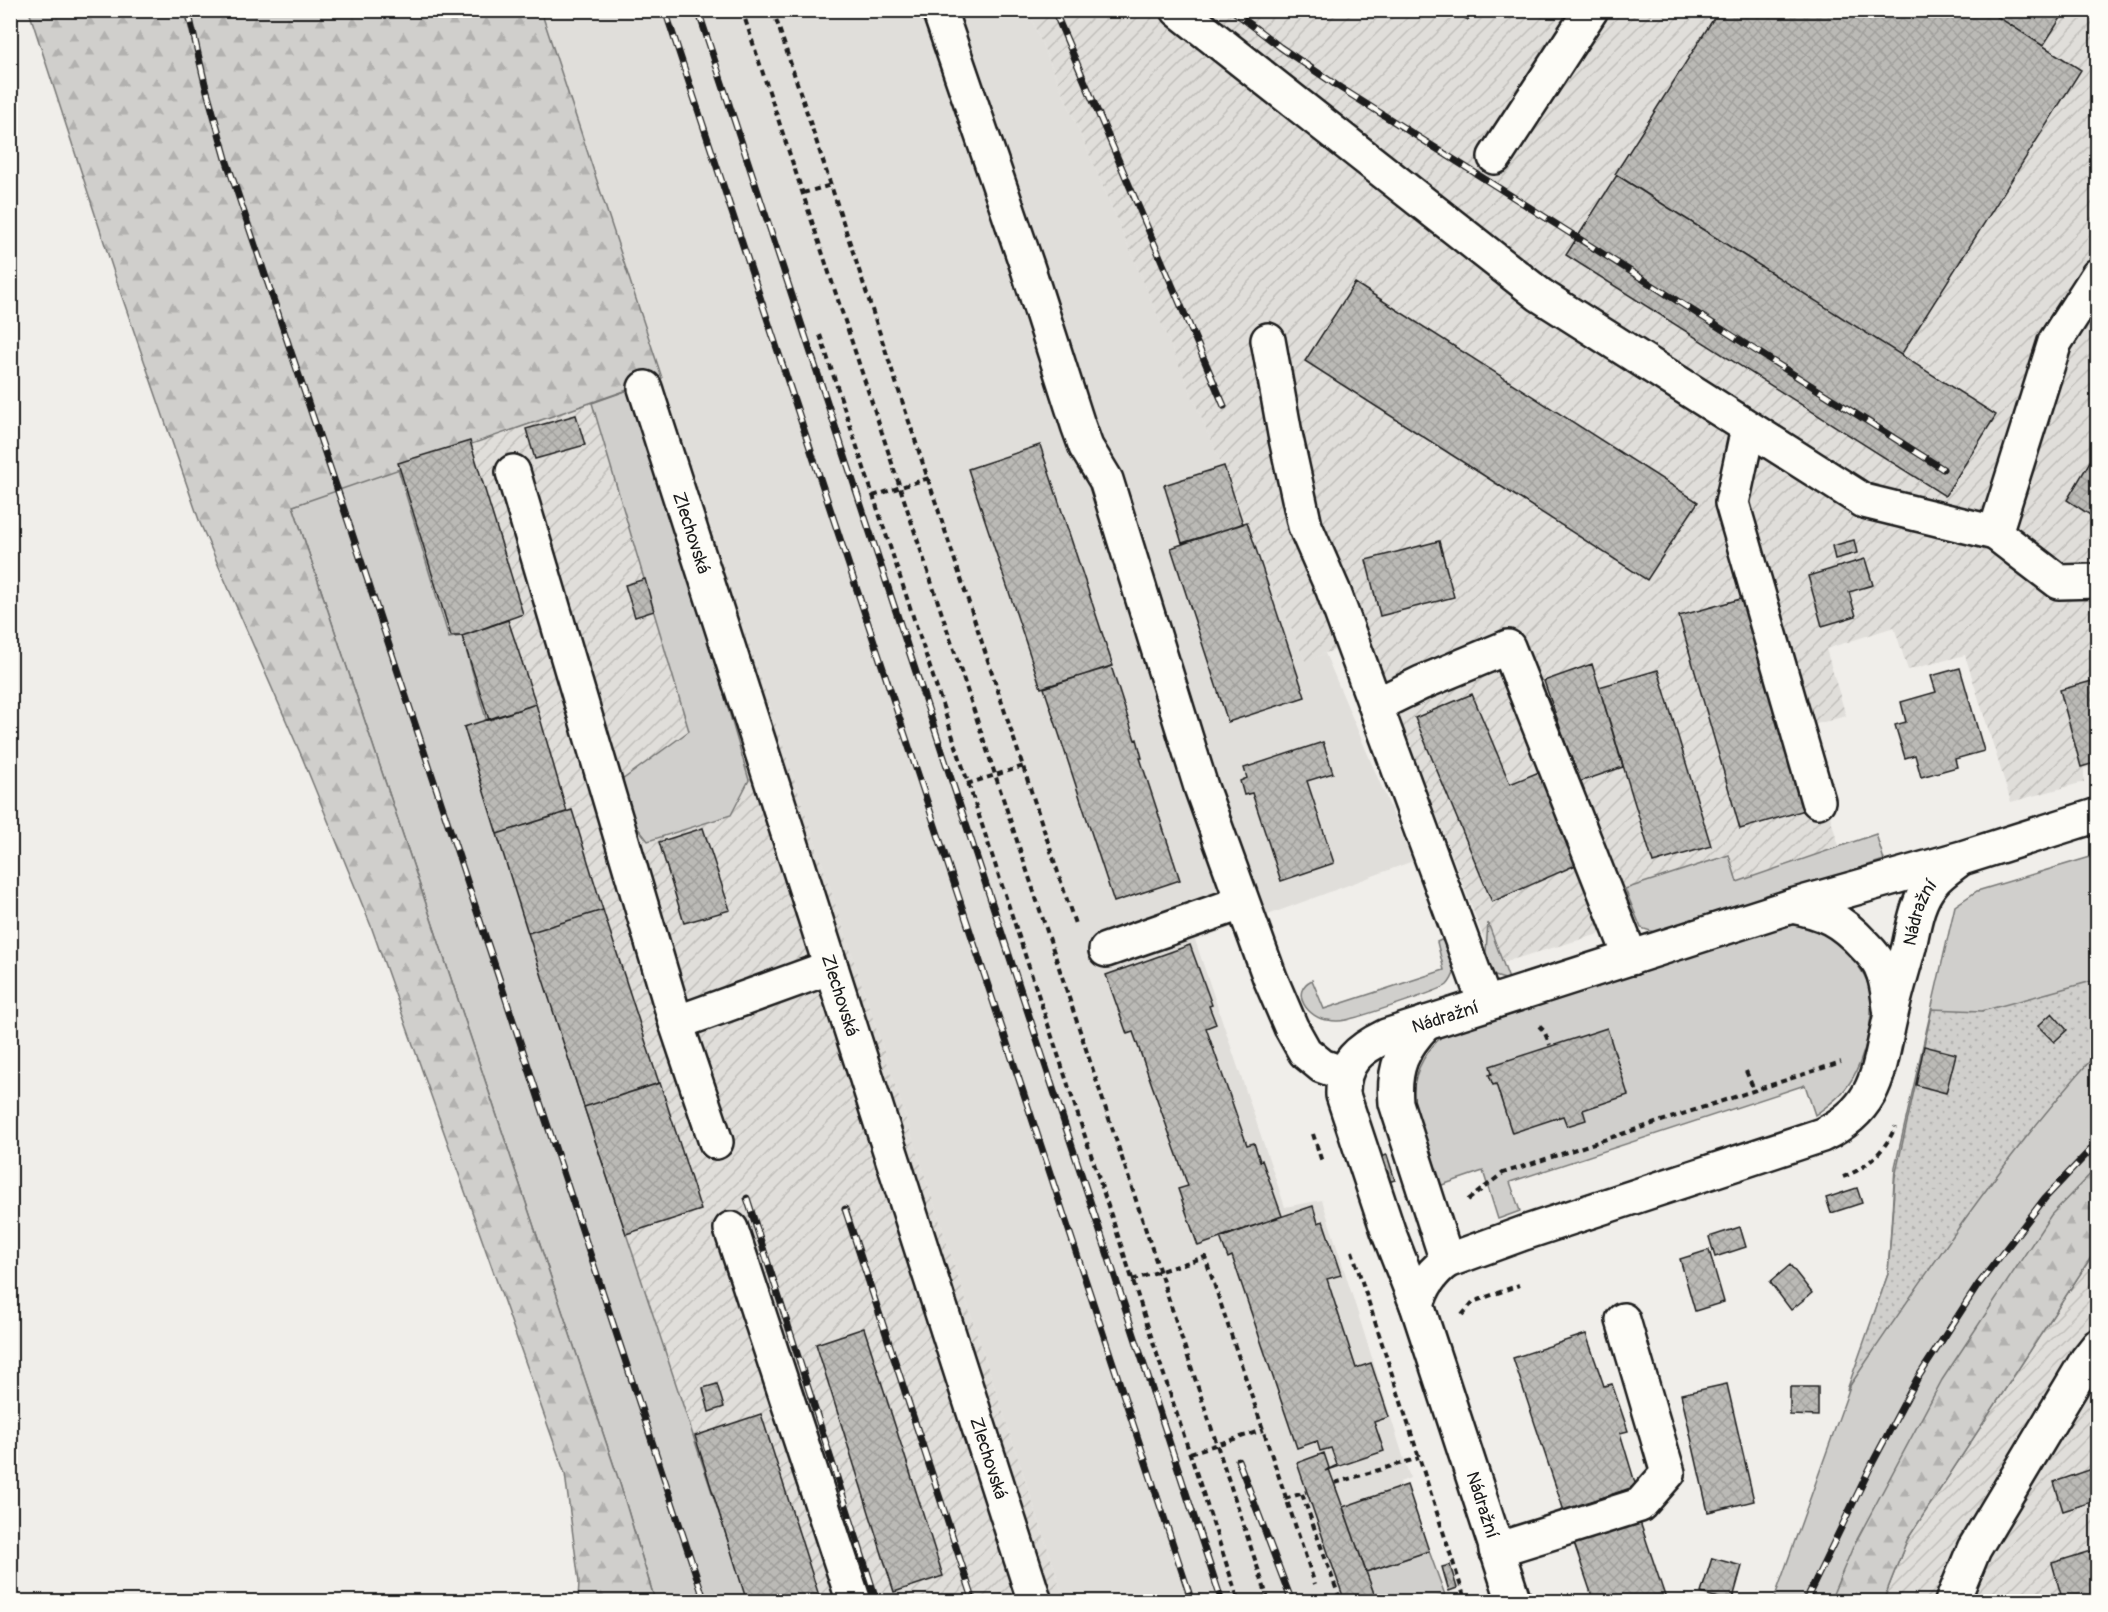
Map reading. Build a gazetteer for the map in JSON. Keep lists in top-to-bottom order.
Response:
{
  "streets": {
    "street": ["Zlechovská", "Nádražní"]
  }
}
